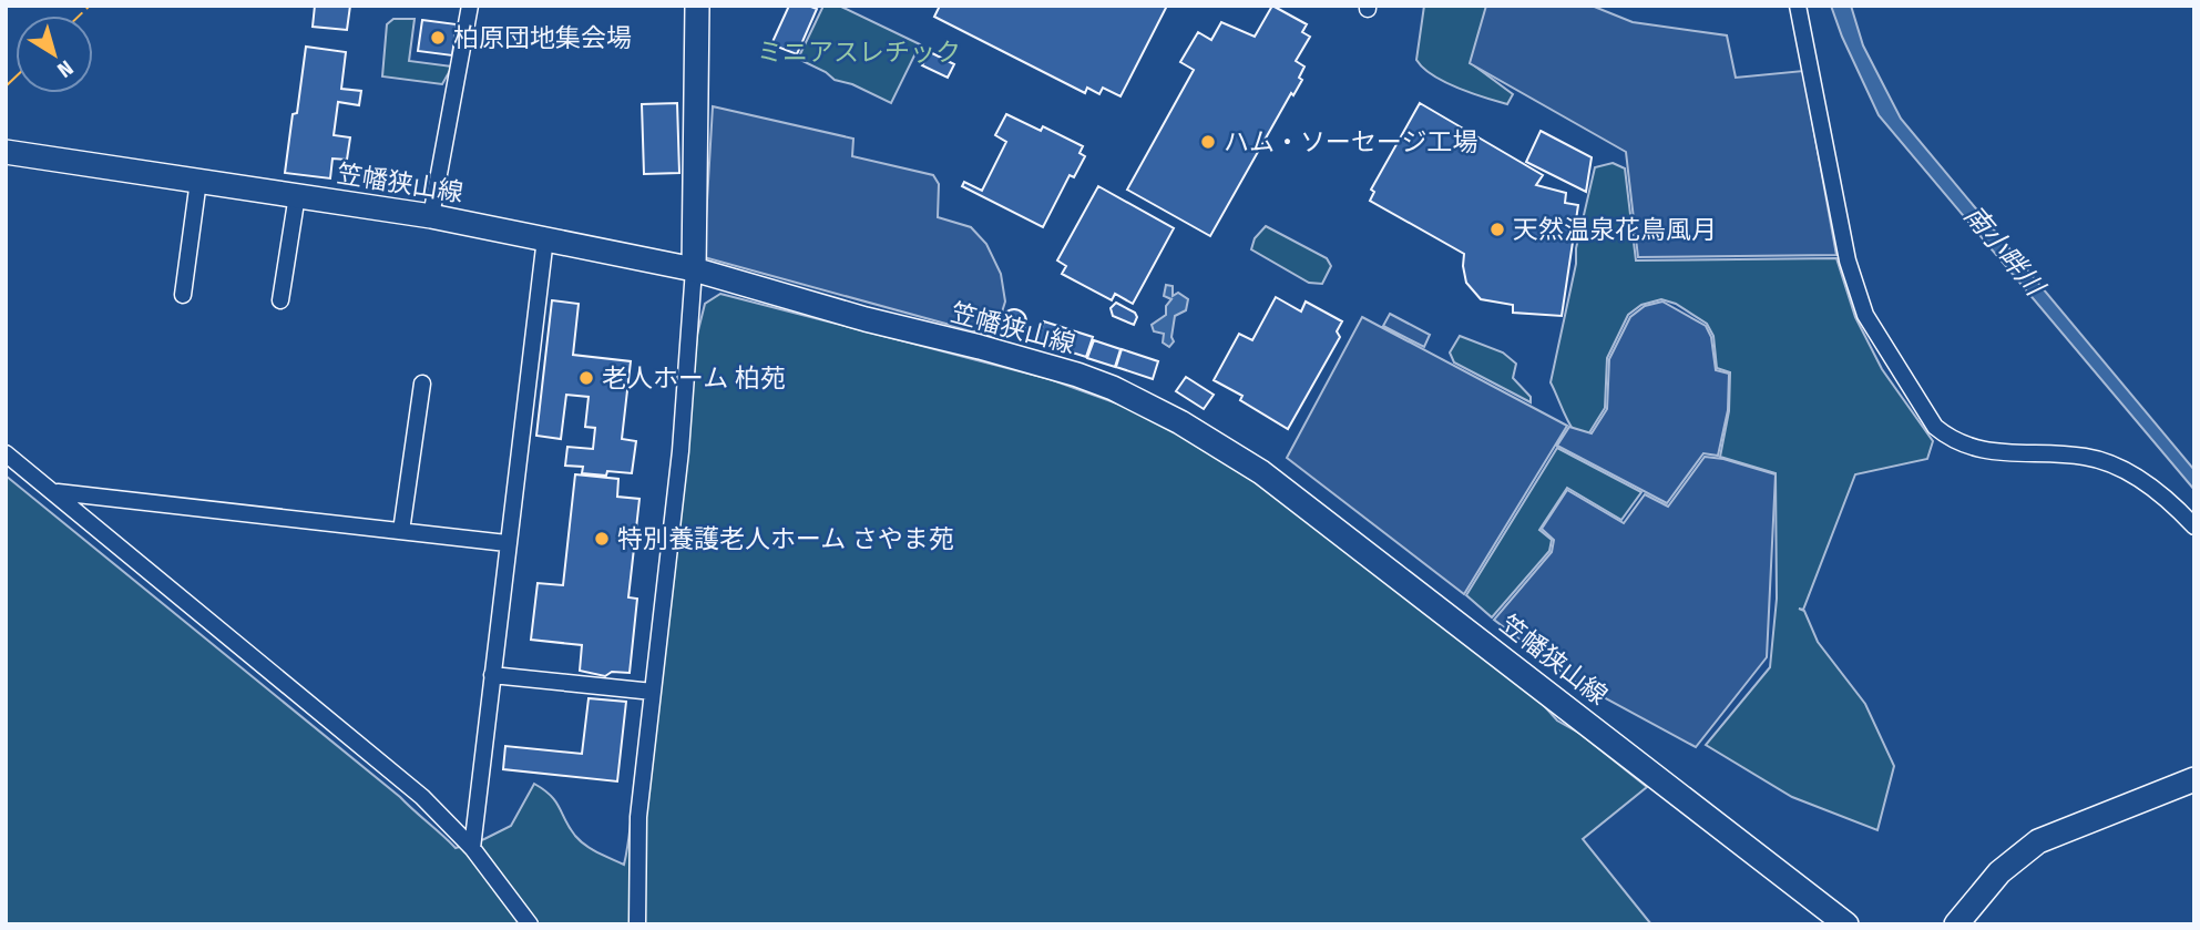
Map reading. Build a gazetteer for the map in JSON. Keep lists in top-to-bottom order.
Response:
{
  "streets": {
    "main road": ["笠幡狭山線"]
  },
  "water": ["南小畔川"],
  "parks": ["ミニアスレチック"],
  "places": [
    "柏原団地集会場",
    "ハム・ソーセージ工場",
    "天然温泉花鳥風月",
    "老人ホーム 柏苑",
    "特別養護老人ホーム さやま苑"
  ],
  "north": "bottom right"
}
